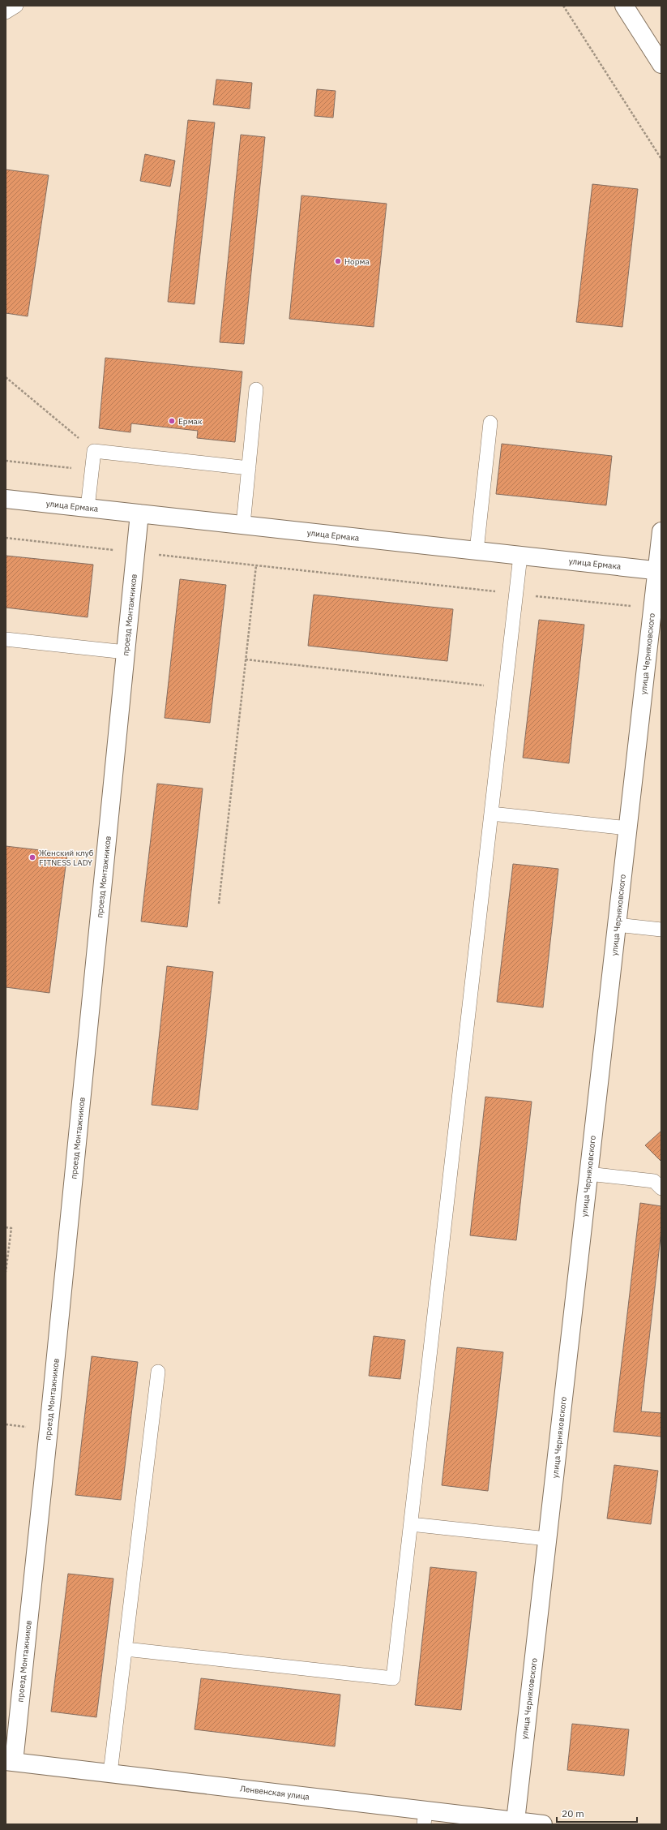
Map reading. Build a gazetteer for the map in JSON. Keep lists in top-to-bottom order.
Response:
{
  "streets": {
    "street": [
      "улица Ермака",
      "проезд Монтажников",
      "улица Черняховского",
      "Ленвенская улица"
    ]
  },
  "crossings": [
    ["улица Ермака", "проезд Монтажников"],
    ["улица Ермака", "улица Черняховского"],
    ["проезд Монтажников", "Ленвенская улица"],
    ["улица Черняховского", "Ленвенская улица"]
  ],
  "places": ["Норма", "Ермак", "Женский клуб FITNESS LADY"],
  "scale_bar": "20 m"
}
